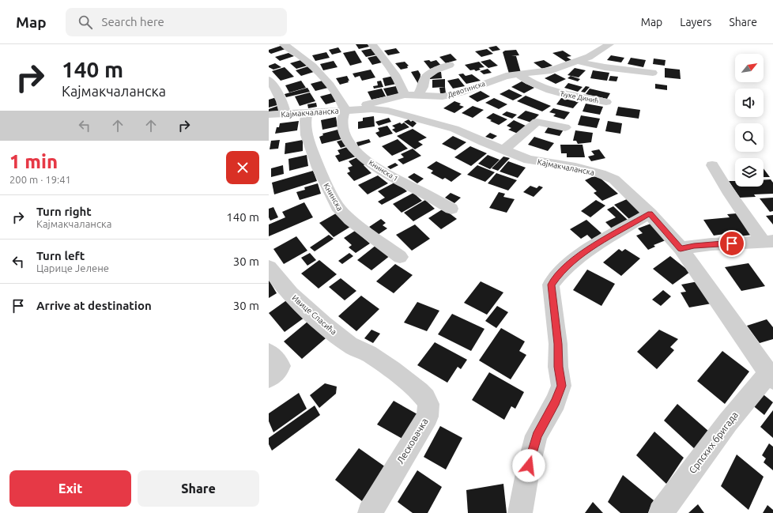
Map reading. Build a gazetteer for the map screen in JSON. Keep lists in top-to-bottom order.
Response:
{
  "streets": {
    "street": [
      "Девотинска",
      "Ђуке Динић",
      "Кајмакчаланска",
      "Книнска 1",
      "Книнска",
      "Ивице Спасића",
      "Лесковачка",
      "Српских бригада"
    ]
  },
  "crossings": [
    ["Девотинска", "Ђуке Динић"],
    ["Девотинска", "Кајмакчаланска"],
    ["Девотинска", "Книнска 1"],
    ["Кајмакчаланска", "Книнска 1"],
    ["Кајмакчаланска", "Книнска"],
    ["Кајмакчаланска", "Српских бригада"],
    ["Ивице Спасића", "Лесковачка"]
  ],
  "north": "top right",
  "page": {
    "header": "Map",
    "search": "Search here",
    "nav": ["Map", "Layers", "Share"],
    "turn": ["140 m", "Кајмакчаланска"],
    "heading": ["1 min", "200 m · 19:41"],
    "list": [
      {
        "name": "Turn right",
        "note": "Кајмакчаланска",
        "value": "140 m"
      },
      {
        "name": "Turn left",
        "note": "Царице Јелене",
        "value": "30 m"
      },
      {
        "name": "Arrive at destination",
        "value": "30 m"
      }
    ],
    "buttons": ["Exit", "Share"]
  }
}
